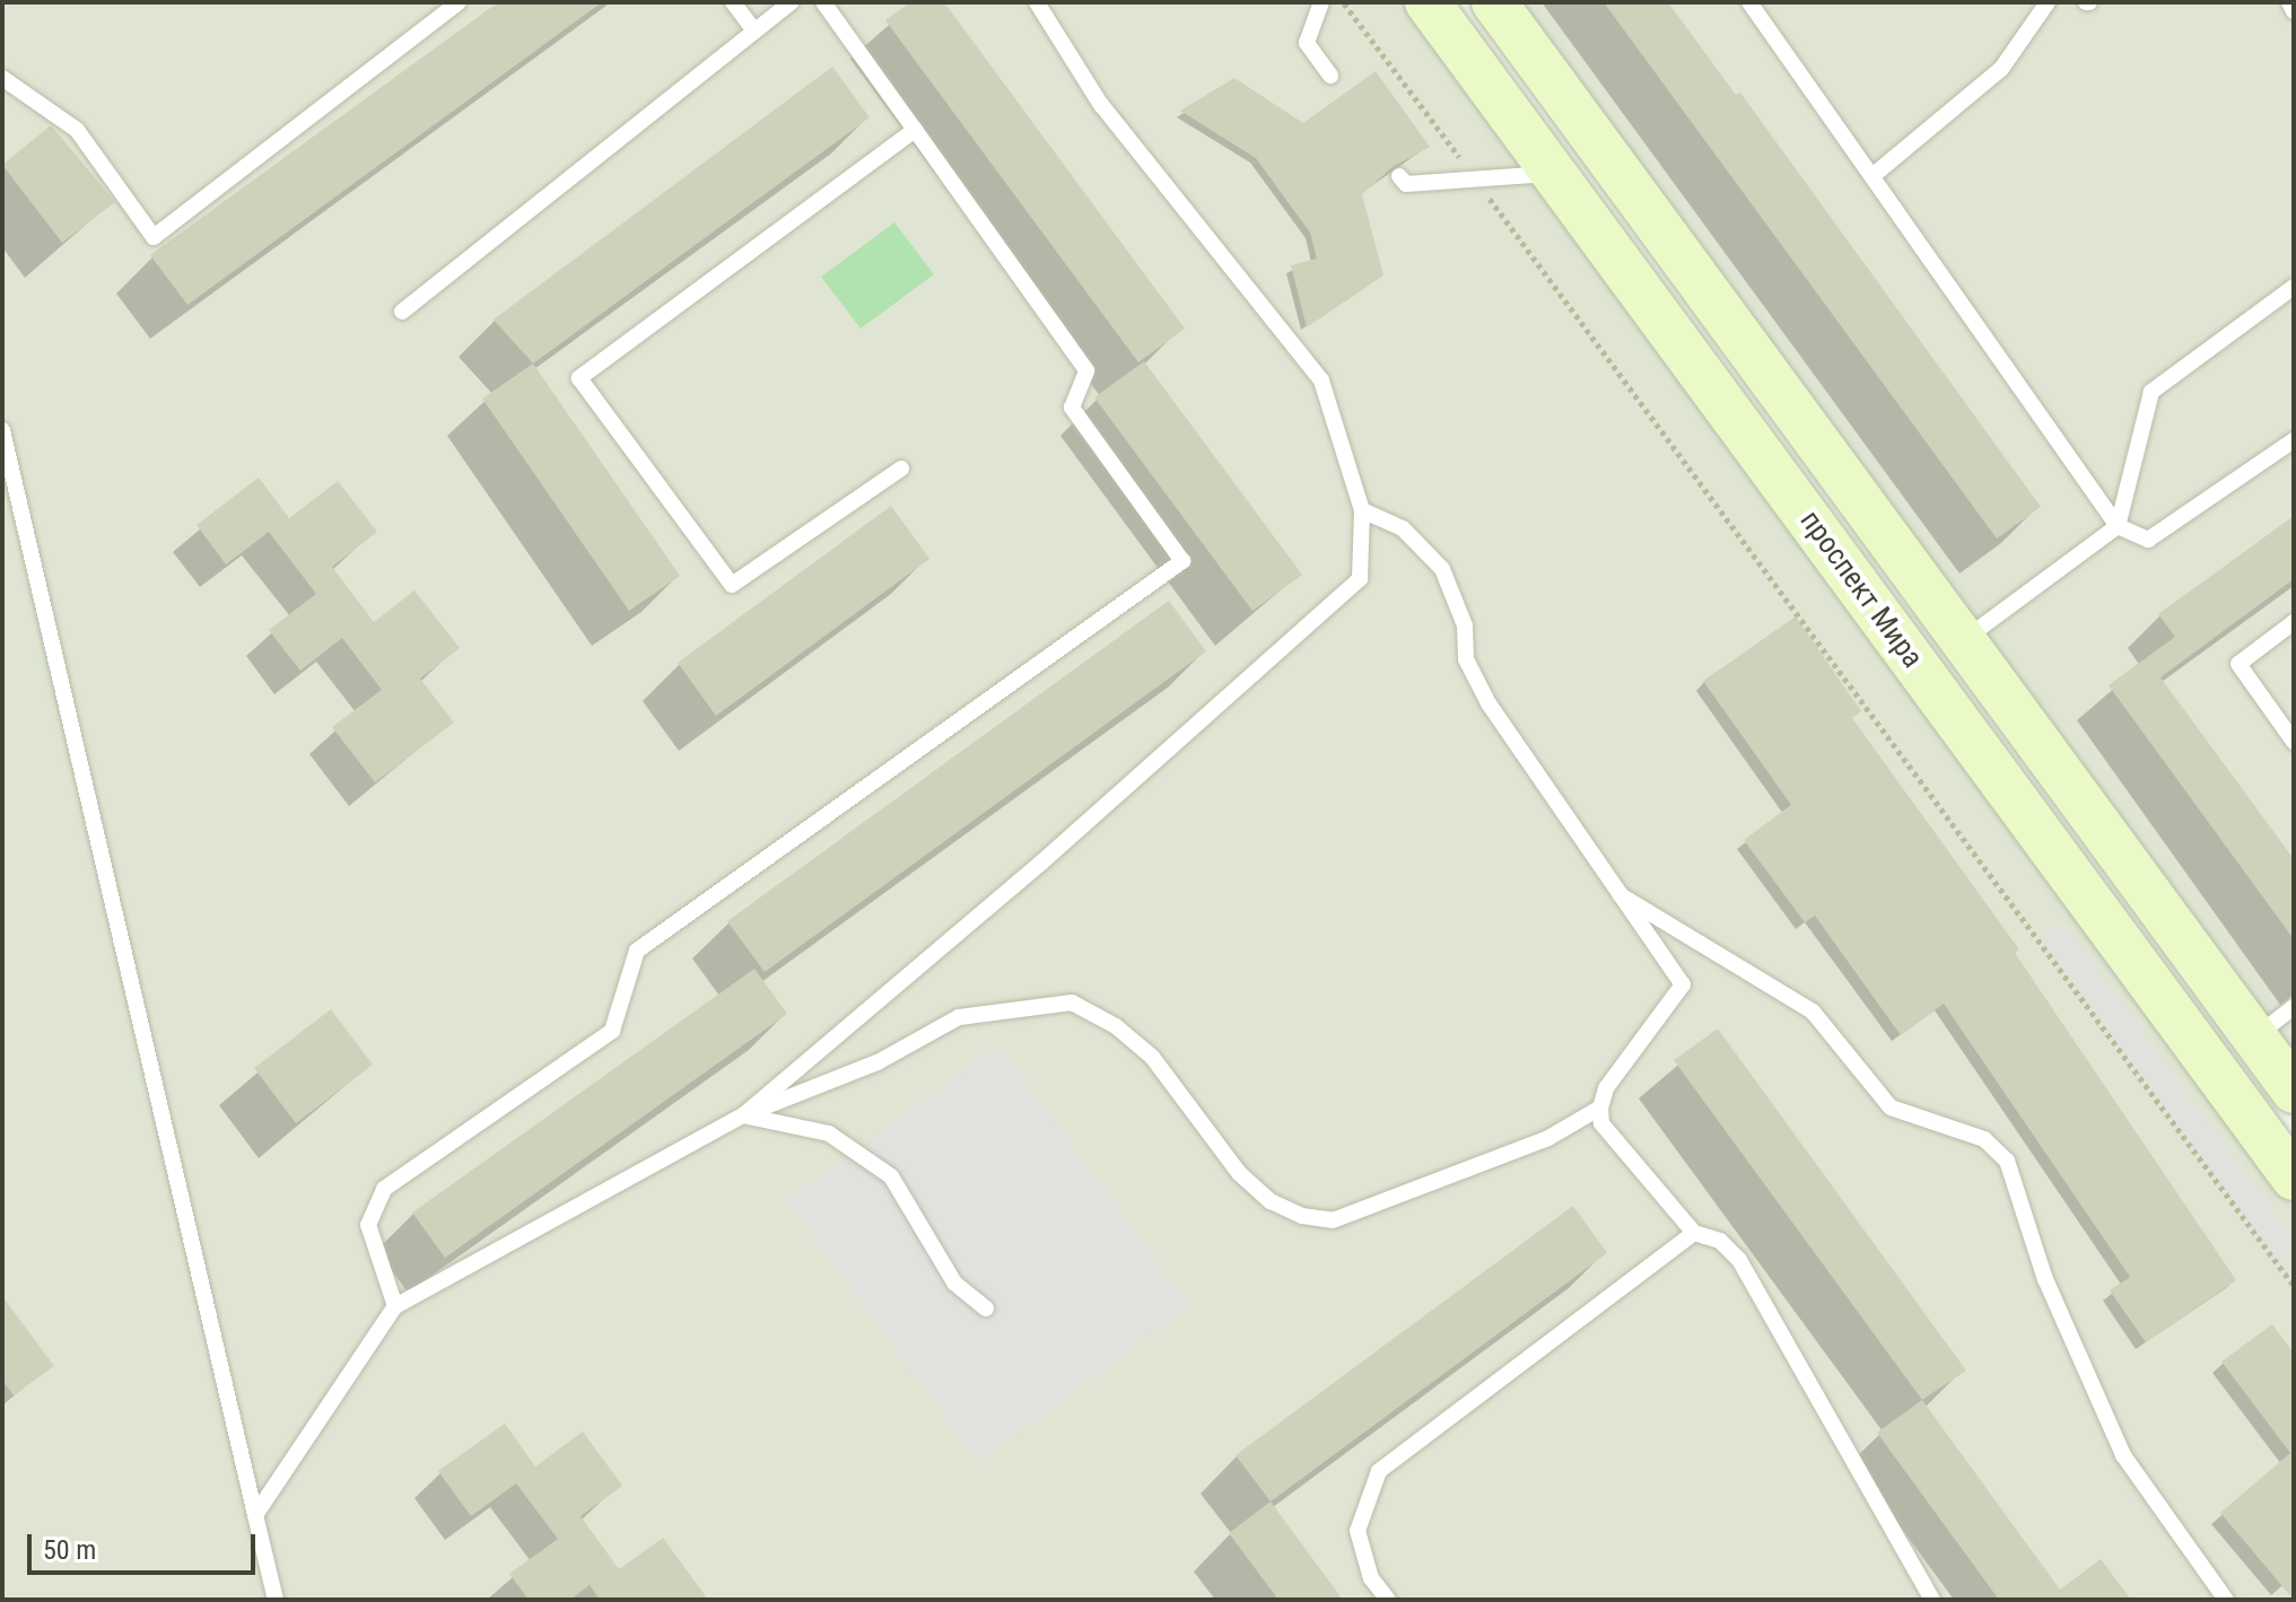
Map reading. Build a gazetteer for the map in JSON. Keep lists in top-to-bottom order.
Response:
{
  "streets": {
    "main road": ["проспект Мира"]
  },
  "scale_bar": "50 m"
}
